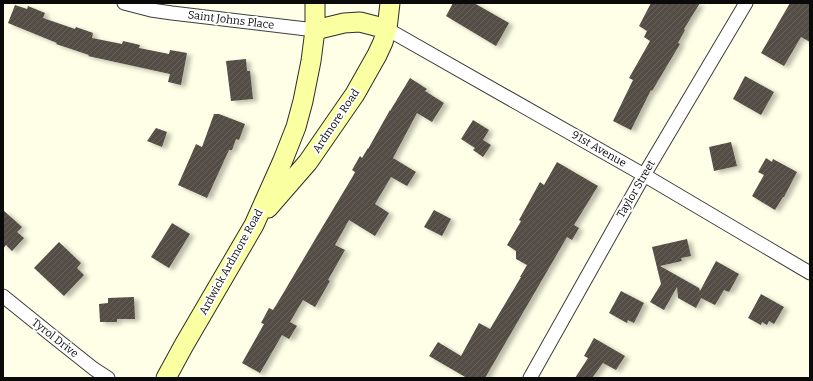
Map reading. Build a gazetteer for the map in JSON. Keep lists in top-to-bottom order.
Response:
{
  "streets": {
    "street": [
      "Saint Johns Place",
      "Ardmore Road",
      "91st Avenue",
      "Taylor Street",
      "Ardwick Ardmore Road",
      "Tyrol Drive"
    ]
  },
  "crossings": [
    ["Saint Johns Place", "Ardwick Ardmore Road"],
    ["Ardmore Road", "91st Avenue"],
    ["Ardmore Road", "Ardwick Ardmore Road"],
    ["91st Avenue", "Taylor Street"]
  ]
}
